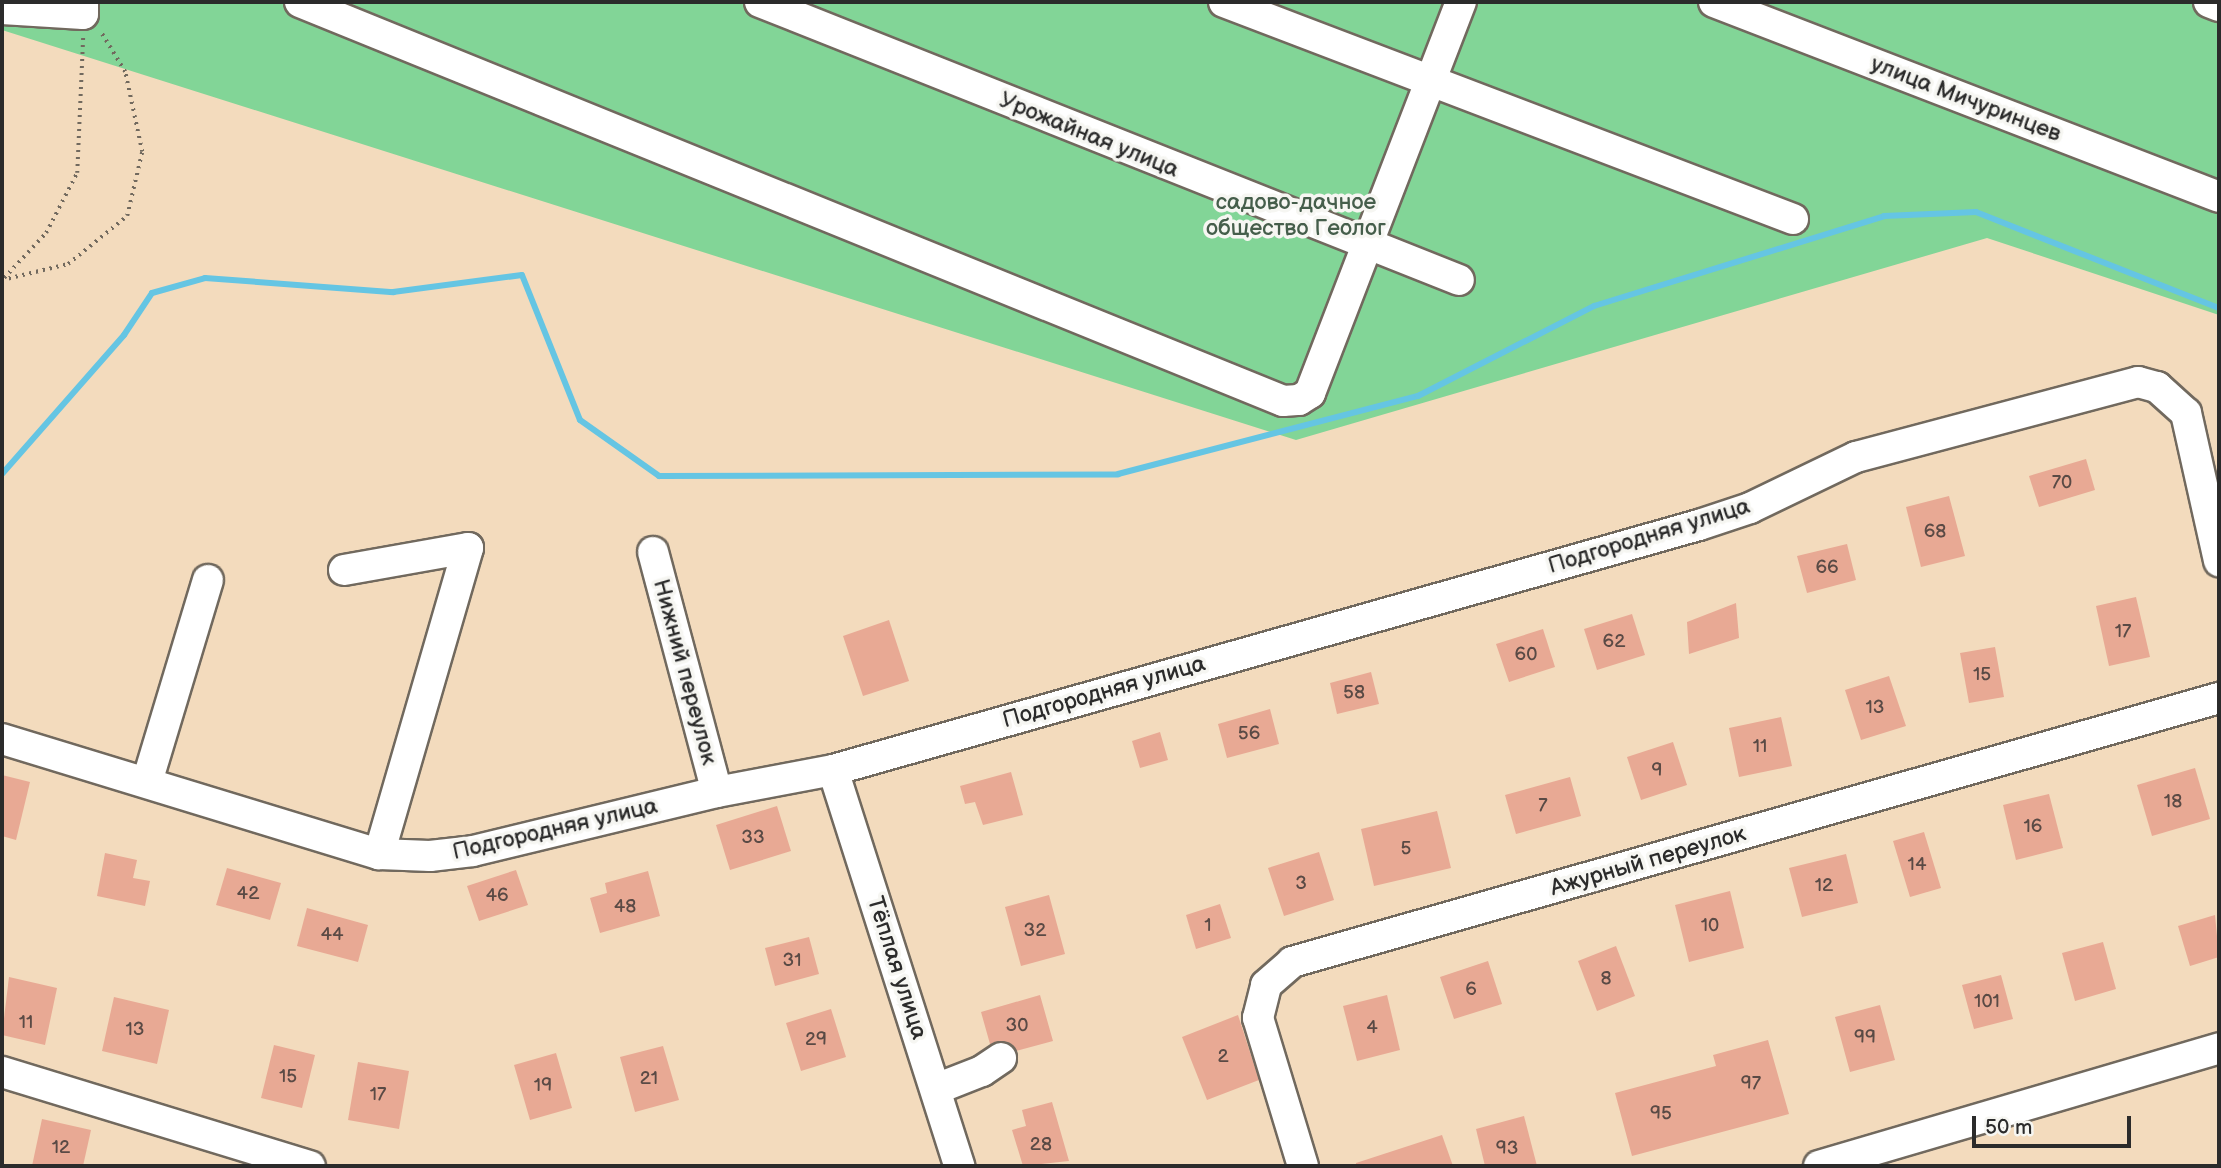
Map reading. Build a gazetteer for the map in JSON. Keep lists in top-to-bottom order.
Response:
{
  "streets": {
    "street": [
      "улица Мичуринцев",
      "Урожайная улица",
      "Подгородняя улица",
      "Нижний переулок",
      "Ажурный переулок",
      "Тёплая улица"
    ]
  },
  "crossings": [
    ["Подгородняя улица", "Нижний переулок"],
    ["Подгородняя улица", "Тёплая улица"]
  ],
  "parks": ["садово-дачное общество Геолог"],
  "house_numbers": [
    "70",
    "68",
    "66",
    "17",
    "62",
    "60",
    "15",
    "58",
    "13",
    "56",
    "11",
    "9",
    "18",
    "7",
    "16",
    "33",
    "5",
    "14",
    "3",
    "12",
    "42",
    "46",
    "48",
    "1",
    "10",
    "32",
    "44",
    "31",
    "8",
    "6",
    "101",
    "11",
    "30",
    "4",
    "13",
    "99",
    "29",
    "2",
    "15",
    "21",
    "97",
    "19",
    "17",
    "95",
    "28",
    "12",
    "93"
  ],
  "scale_bar": "50 m"
}
